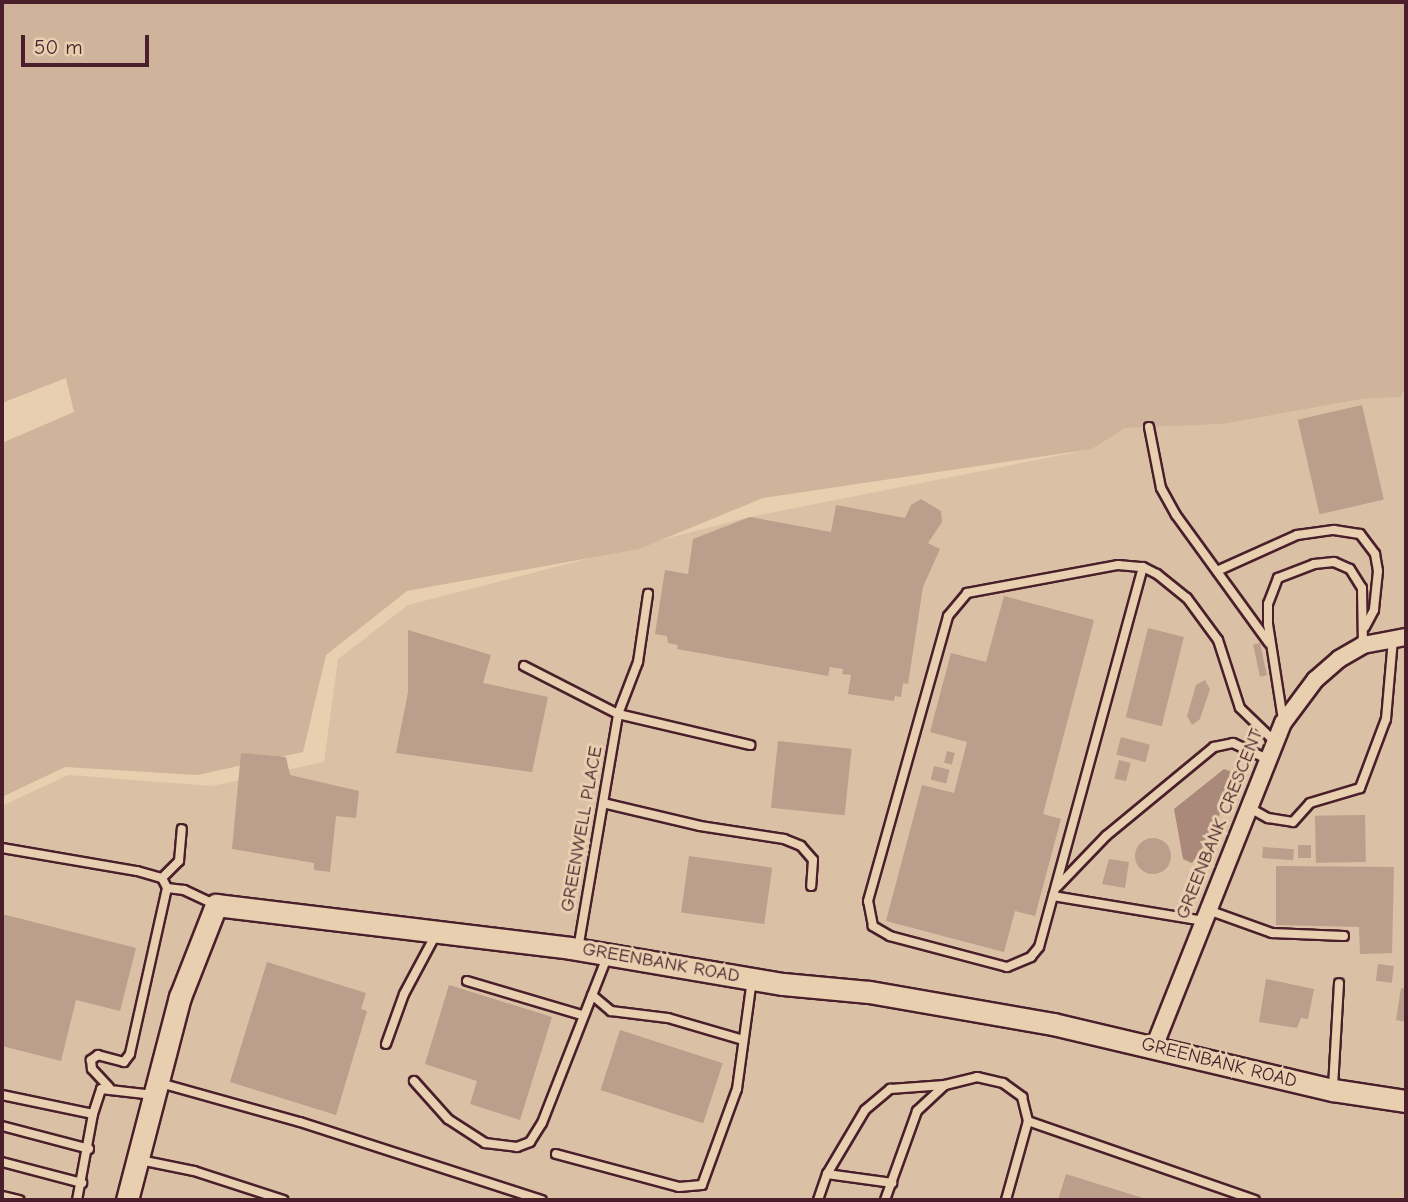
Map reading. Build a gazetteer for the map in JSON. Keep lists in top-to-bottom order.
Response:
{
  "streets": {
    "street": ["GREENBANK CRESCENT", "GREENBANK ROAD"],
    "lane": ["GREENWELL PLACE"]
  },
  "crossings": [
    ["GREENBANK CRESCENT", "GREENBANK ROAD"],
    ["GREENWELL PLACE", "GREENBANK ROAD"]
  ],
  "scale_bar": "50 m"
}
